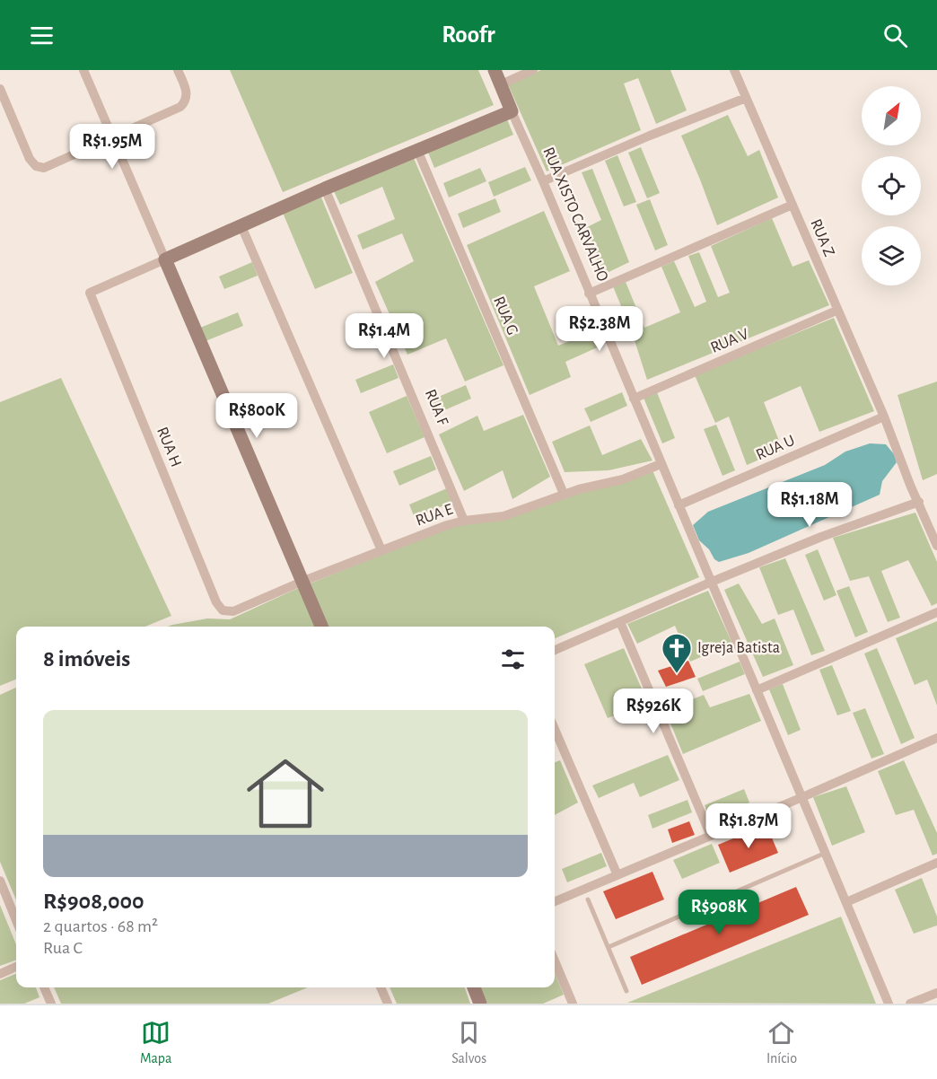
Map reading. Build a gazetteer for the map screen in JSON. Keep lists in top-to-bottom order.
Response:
{
  "streets": {
    "street": [
      "RUA XISTO CARVALHO",
      "RUA Z",
      "RUA G",
      "RUA V",
      "RUA F",
      "RUA H",
      "RUA U",
      "RUA E"
    ]
  },
  "crossings": [
    ["RUA XISTO CARVALHO", "RUA V"],
    ["RUA XISTO CARVALHO", "RUA U"],
    ["RUA XISTO CARVALHO", "RUA E"],
    ["RUA Z", "RUA V"],
    ["RUA Z", "RUA U"],
    ["RUA G", "RUA E"],
    ["RUA F", "RUA E"],
    ["RUA H", "RUA E"]
  ],
  "places": {
    "church": ["Igreja Batista"]
  },
  "north": "top right",
  "page": {
    "header": "Roofr",
    "price": [
      "R$1.95M",
      "R$2.38M",
      "R$1.4M",
      "R$800K",
      "R$1.18M",
      "R$926K",
      "R$1.87M",
      "R$908K"
    ],
    "heading": "8 imóveis",
    "list": [
      {
        "name": "R$908,000",
        "note": "2 quartos · 68 m² · Rua C"
      }
    ],
    "tabs": ["Mapa", "Salvos", "Início"]
  }
}
